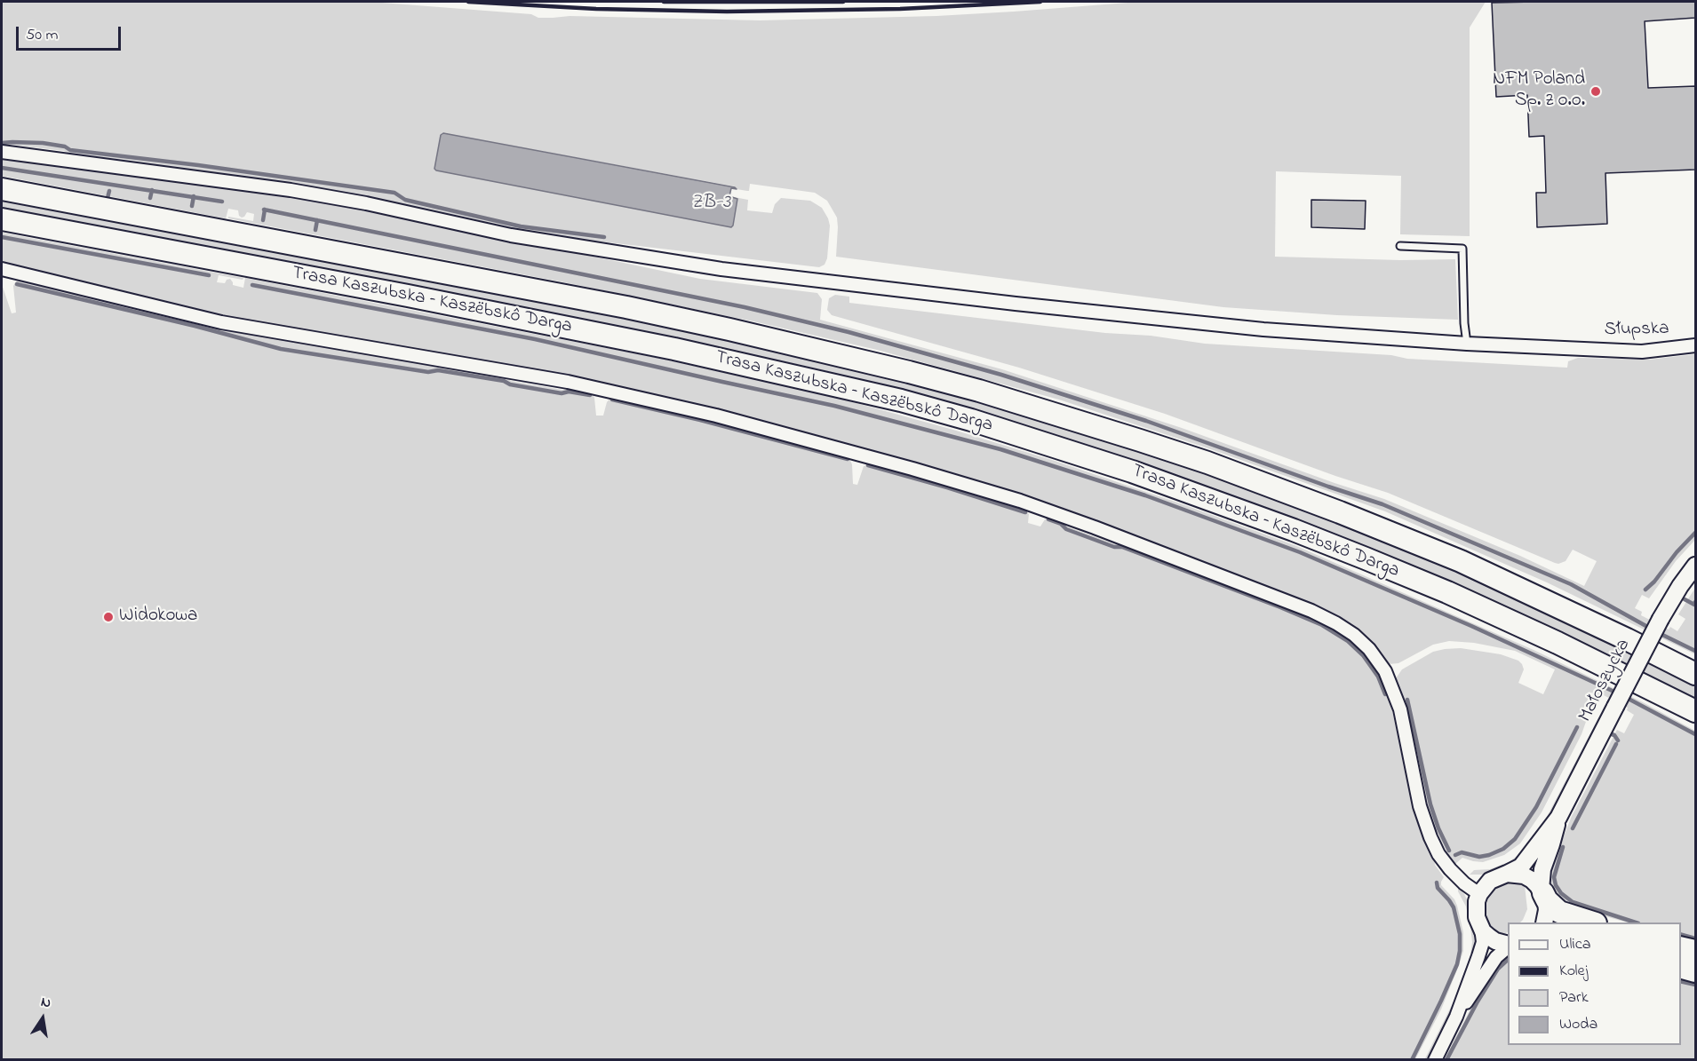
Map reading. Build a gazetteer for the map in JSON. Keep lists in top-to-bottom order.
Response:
{
  "streets": {
    "highway": ["Trasa Kaszubska – Kaszëbskô Darga"],
    "main road": ["Małoszycka"],
    "street": ["Słupska"]
  },
  "water": ["ZB-3"],
  "places": ["NFM Poland Sp. z o.o.", "Widokowa"],
  "legend": [
    "Ulica",
    "Kolej",
    "Park",
    "Woda"
  ],
  "scale_bar": "50 m",
  "north": "top"
}
